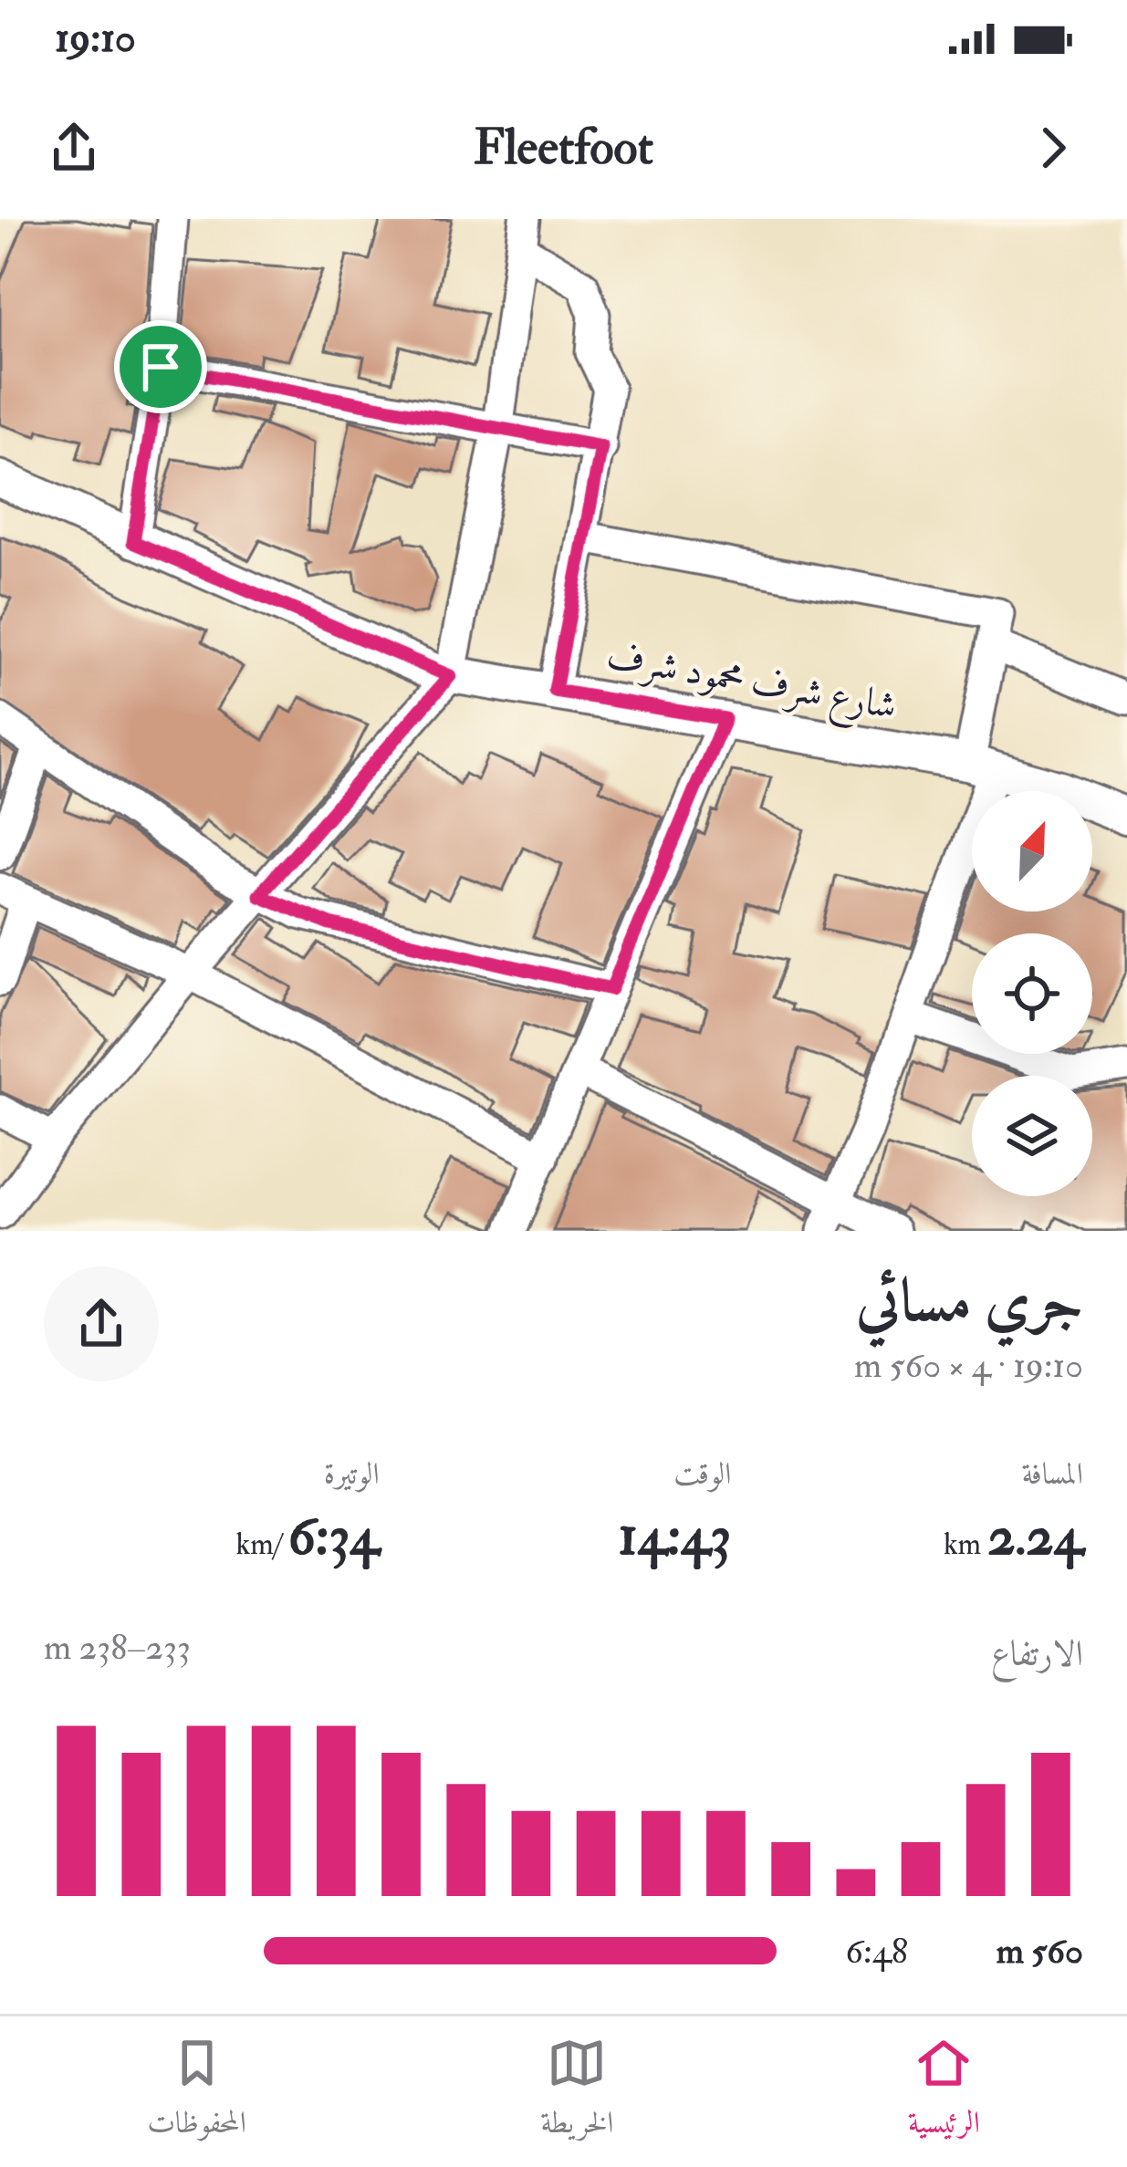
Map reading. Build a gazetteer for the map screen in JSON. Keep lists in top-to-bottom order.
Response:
{
  "streets": {
    "street": ["شارع شرف محمود شرف"]
  },
  "north": "top right",
  "page": {
    "status": "19:10",
    "header": "Fleetfoot",
    "heading": ["جري مسائي", "19:10 · 4 × 560 m"],
    "stats": [
      ["المسافة", "2.24 km"],
      ["الوقت", "14:43"],
      ["الوتيرة", "6:34 /km"]
    ],
    "chart": ["الارتفاع", "233–238 m"],
    "list": [
      {
        "name": "560 m",
        "note": "6:48"
      }
    ],
    "tabs": ["الرئيسية", "الخريطة", "المحفوظات"]
  }
}
